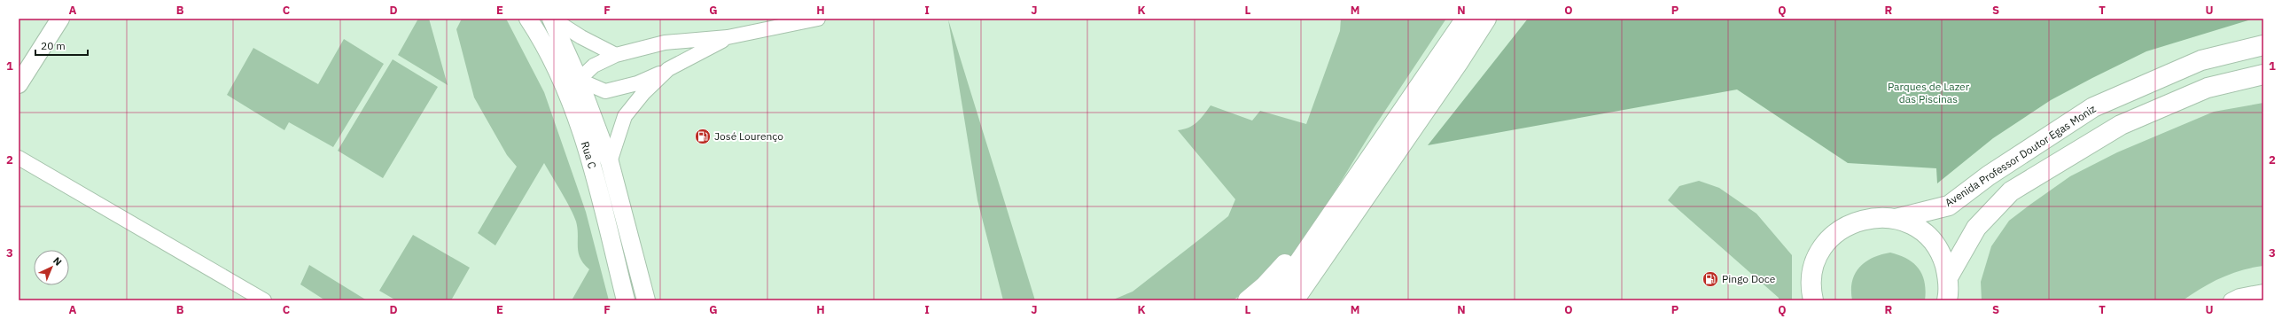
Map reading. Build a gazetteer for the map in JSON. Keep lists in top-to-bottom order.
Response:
{
  "streets": {
    "main road": ["Avenida Professor Doutor Egas Moniz"],
    "street": ["Rua C"]
  },
  "parks": ["Parques de Lazer das Piscinas"],
  "places": {
    "fuel station": ["José Lourenço", "Pingo Doce"]
  },
  "scale_bar": "20 m",
  "north": "top right",
  "grid": {
    "columns": [
      "A",
      "B",
      "C",
      "D",
      "E",
      "F",
      "G",
      "H",
      "I",
      "J",
      "K",
      "L",
      "M",
      "N",
      "O",
      "P",
      "Q",
      "R",
      "S",
      "T",
      "U"
    ],
    "rows": ["1", "2", "3"]
  }
}
